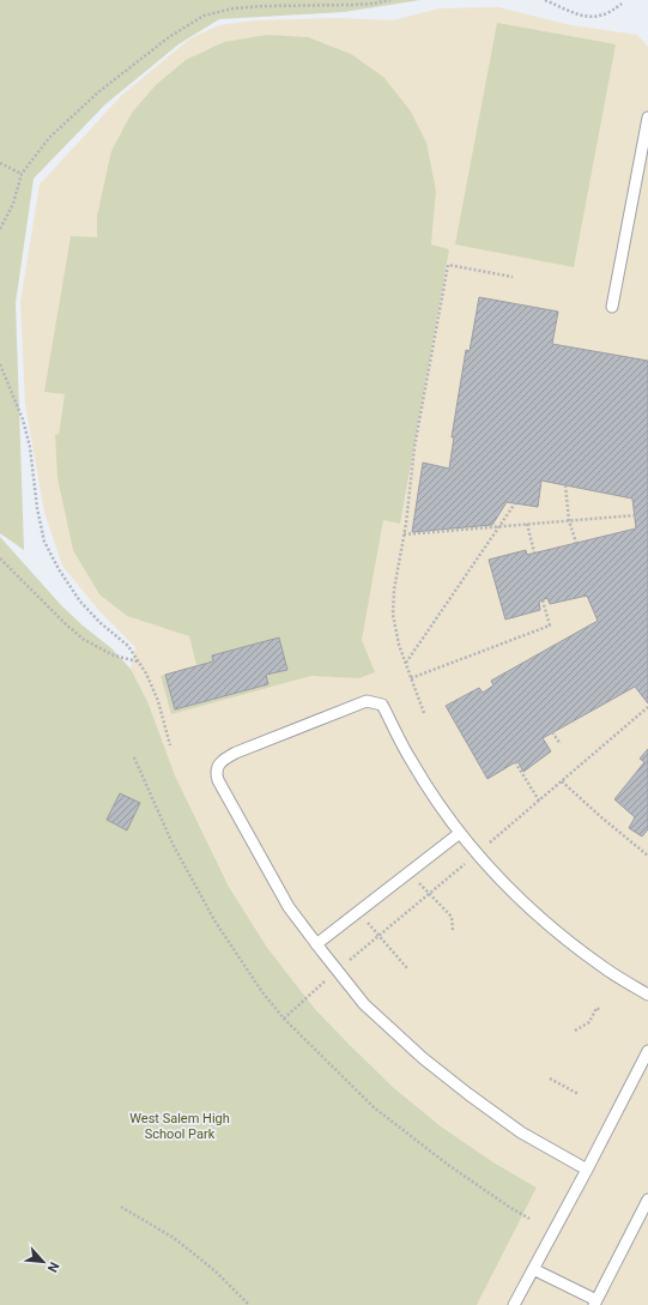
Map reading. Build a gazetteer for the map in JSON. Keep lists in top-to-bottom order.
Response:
{
  "parks": ["West Salem High School Park"],
  "north": "bottom right"
}
